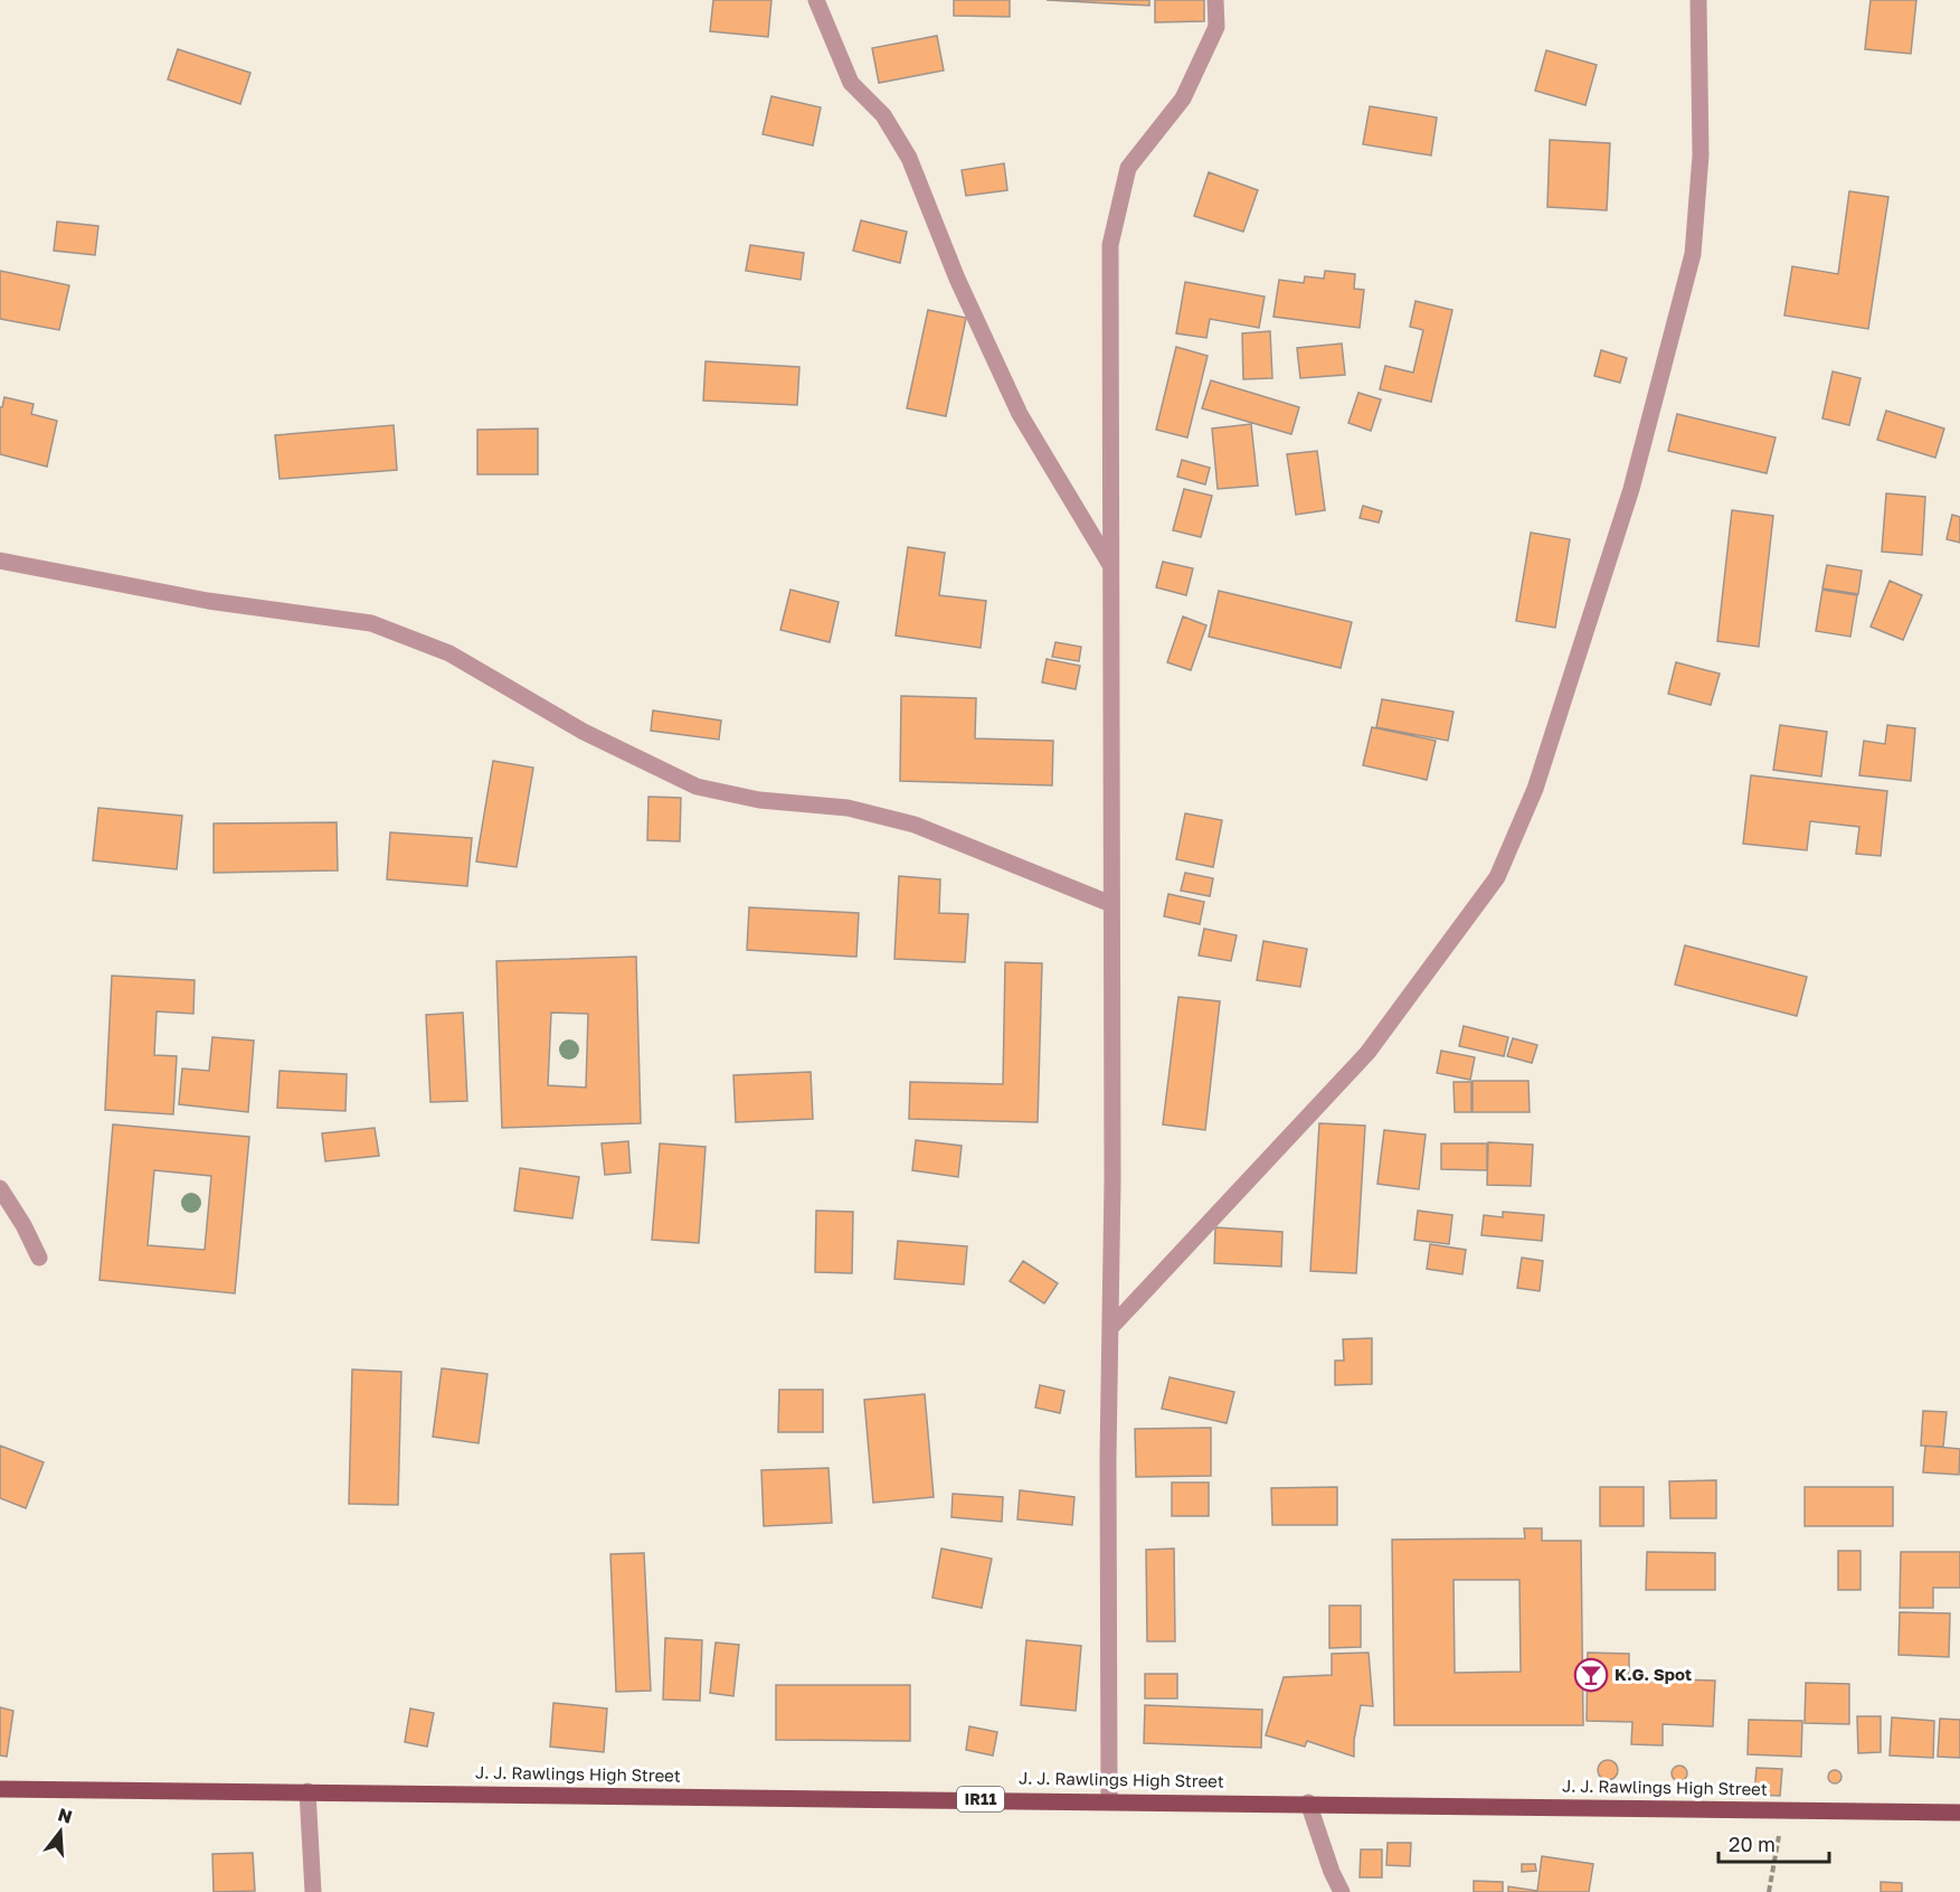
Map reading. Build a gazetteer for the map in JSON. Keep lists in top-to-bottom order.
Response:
{
  "streets": {
    "main road": ["J. J. Rawlings High Street", "IR11"]
  },
  "places": {
    "bar": ["K.G. Spot"]
  },
  "scale_bar": "20 m",
  "north": "top"
}
